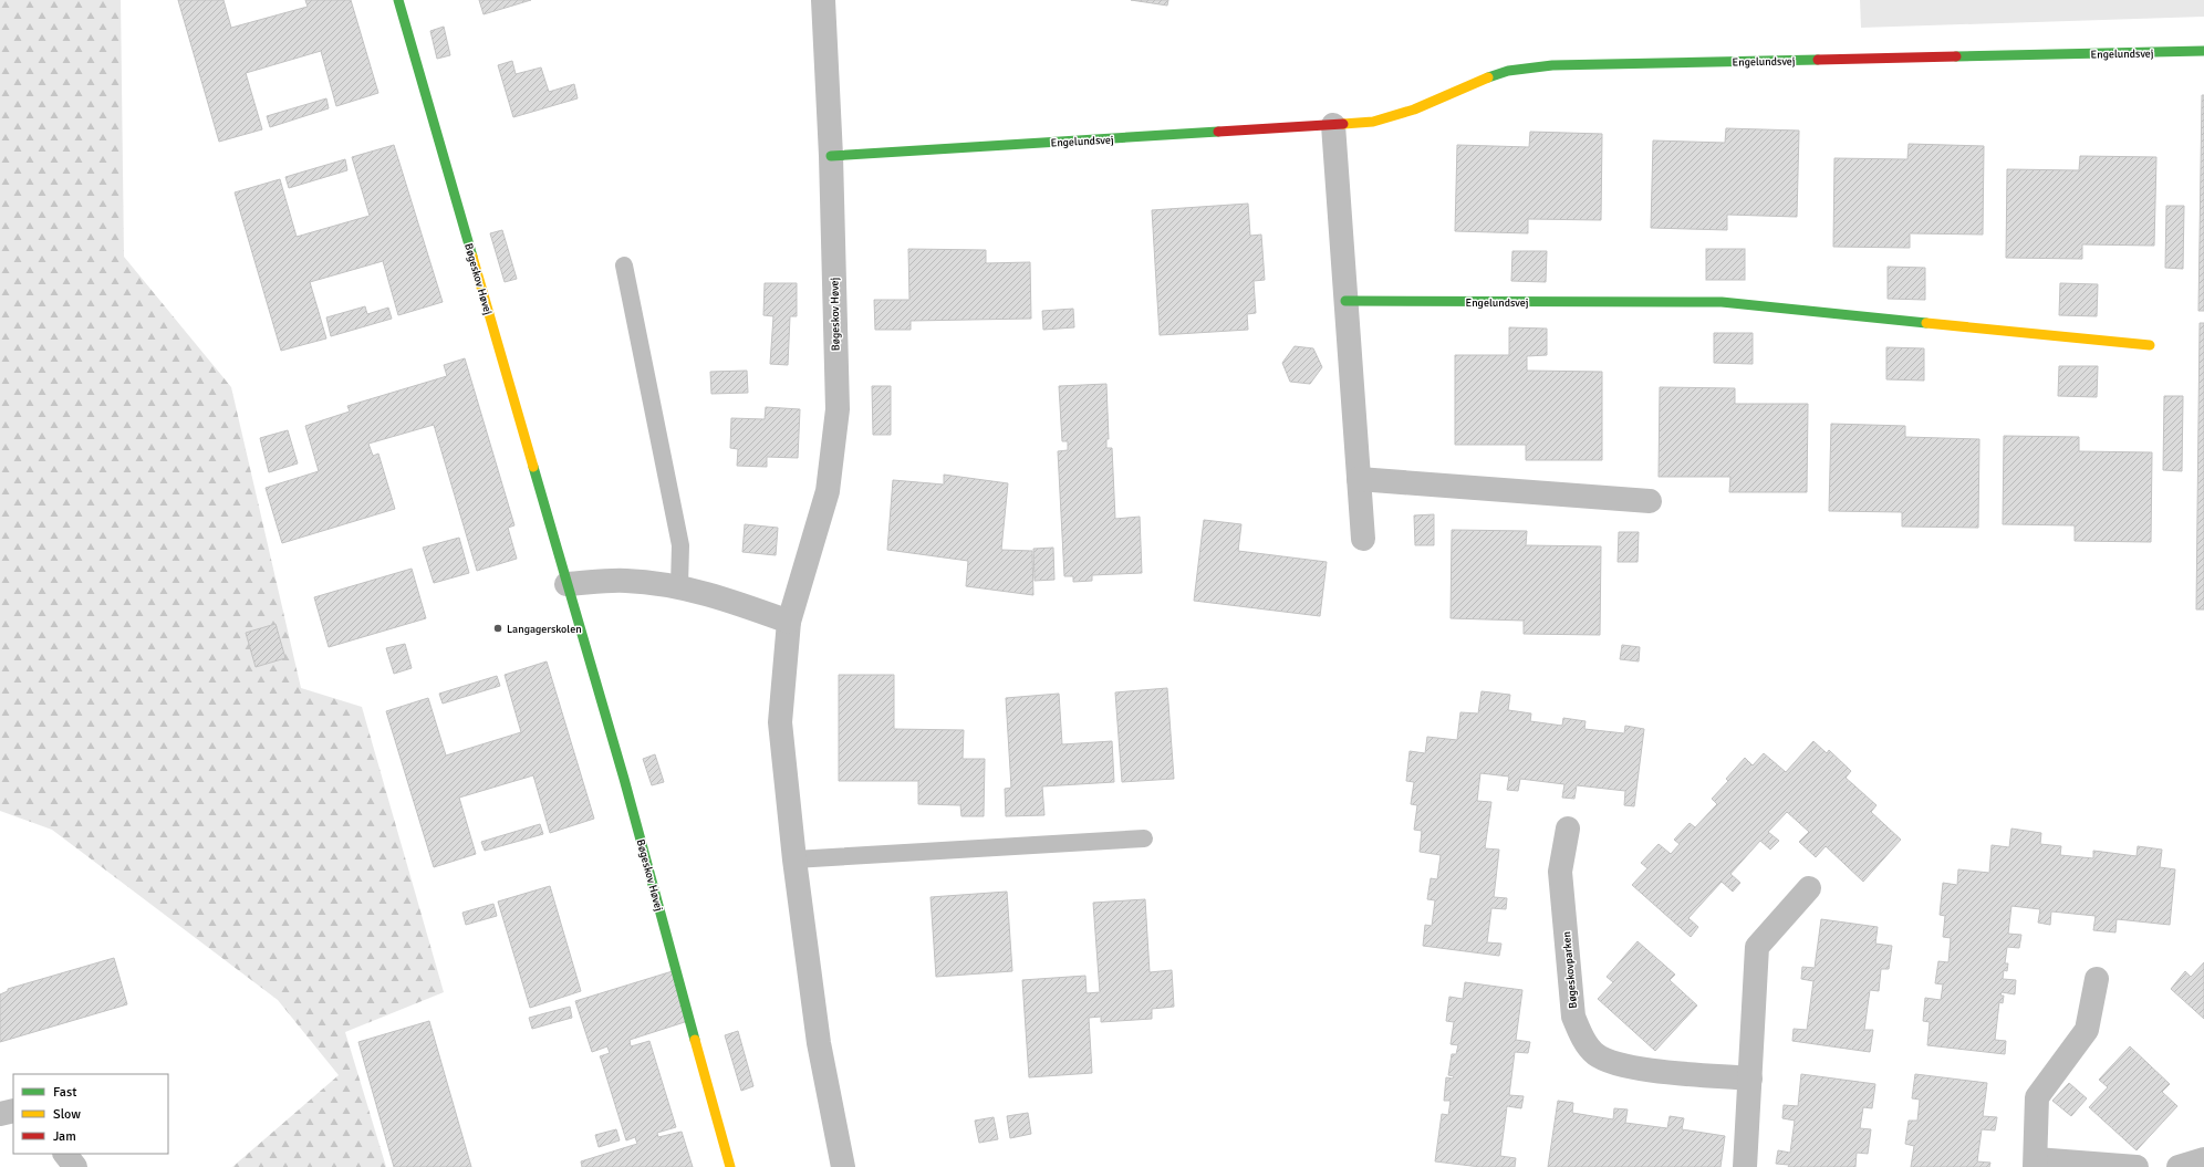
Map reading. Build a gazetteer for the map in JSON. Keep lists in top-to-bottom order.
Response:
{
  "streets": {
    "street": ["Engelundsvej", "Bøgeskov Høvej", "Bøgeskovparken"]
  },
  "crossings": [
    ["Engelundsvej", "Bøgeskov Høvej"]
  ],
  "places": ["Langagerskolen"],
  "legend": ["Fast", "Slow", "Jam"]
}
